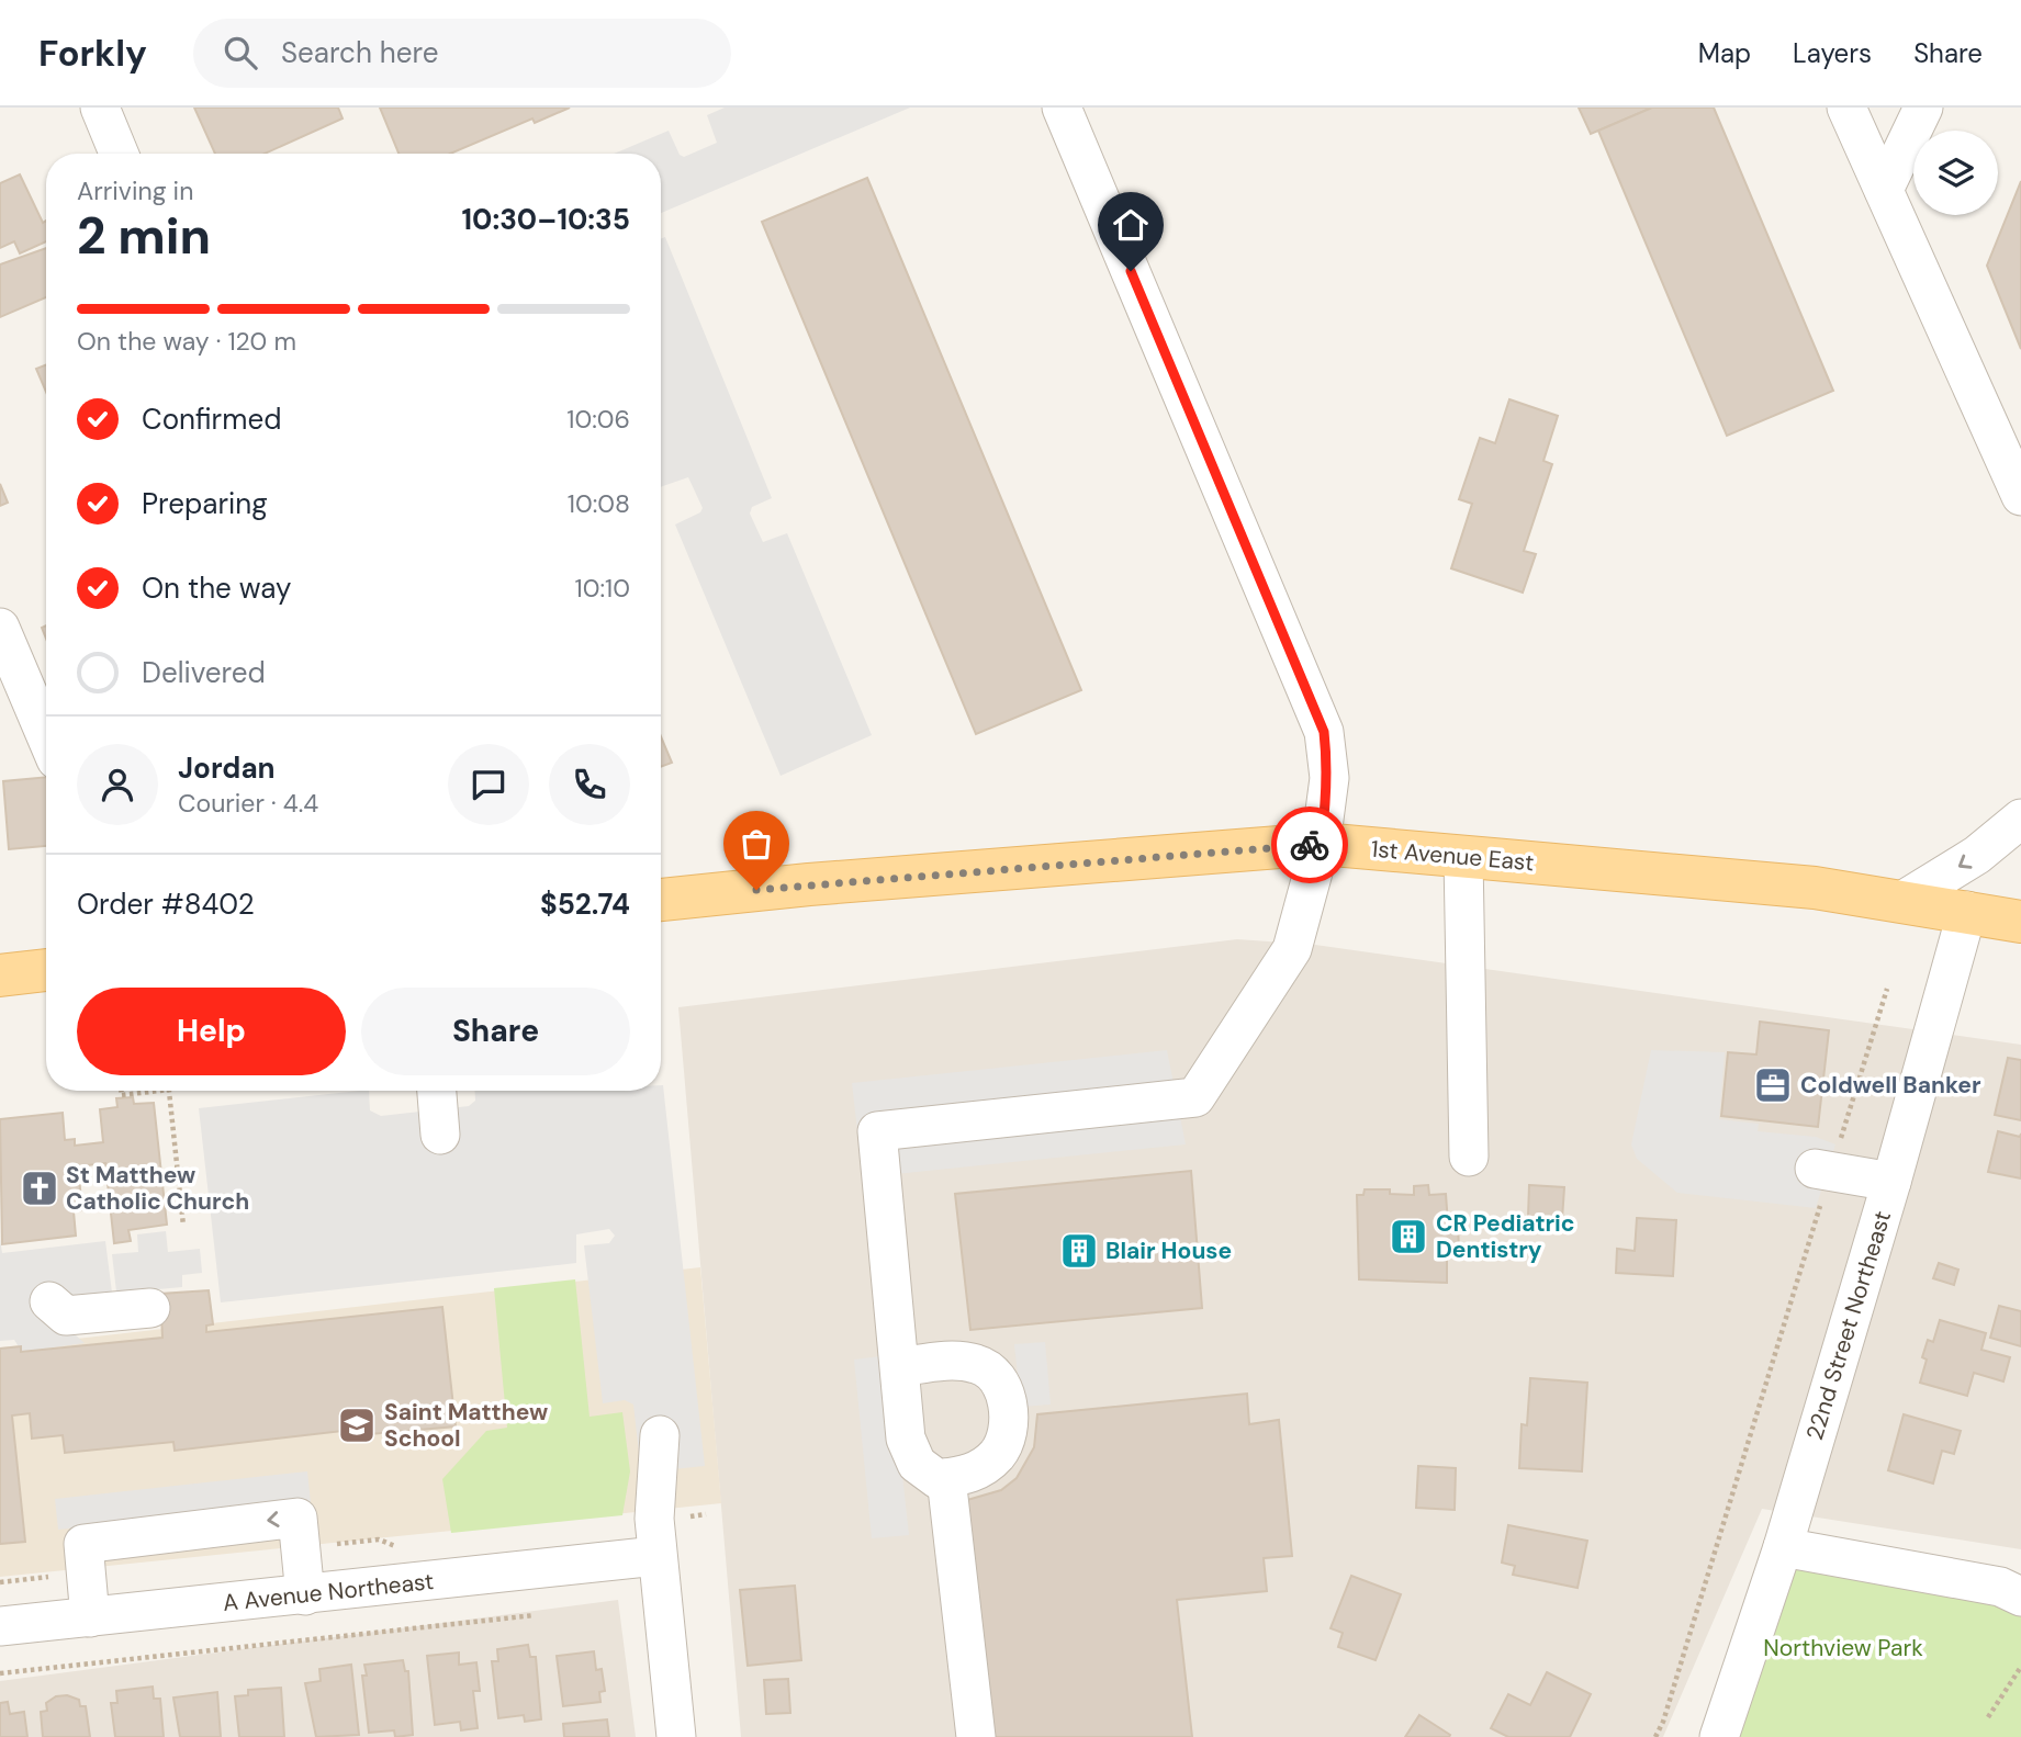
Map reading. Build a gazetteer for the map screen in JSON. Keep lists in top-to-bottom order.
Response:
{
  "streets": {
    "main road": ["1st Avenue East"],
    "street": ["22nd Street Northeast", "A Avenue Northeast"]
  },
  "crossings": [
    ["1st Avenue East", "22nd Street Northeast"]
  ],
  "parks": ["Northview Park"],
  "places": {
    "office": ["Coldwell Banker"],
    "church": ["St Matthew Catholic Church"],
    "building": ["CR Pediatric Dentistry", "Blair House"],
    "school or university": ["Saint Matthew School"]
  },
  "page": {
    "header": "Forkly",
    "search": "Search here",
    "nav": ["Map", "Layers", "Share"],
    "heading": ["2 min", "Arriving in", "10:30–10:35"],
    "panel": [
      "Jordan",
      "Courier · 4.4",
      "Order #8402",
      "$52.74"
    ],
    "bar": "On the way · 120 m",
    "list": [
      ["Confirmed", "10:06"],
      ["Preparing", "10:08"],
      ["On the way", "10:10"],
      "Delivered"
    ],
    "buttons": ["Help", "Share"]
  }
}
